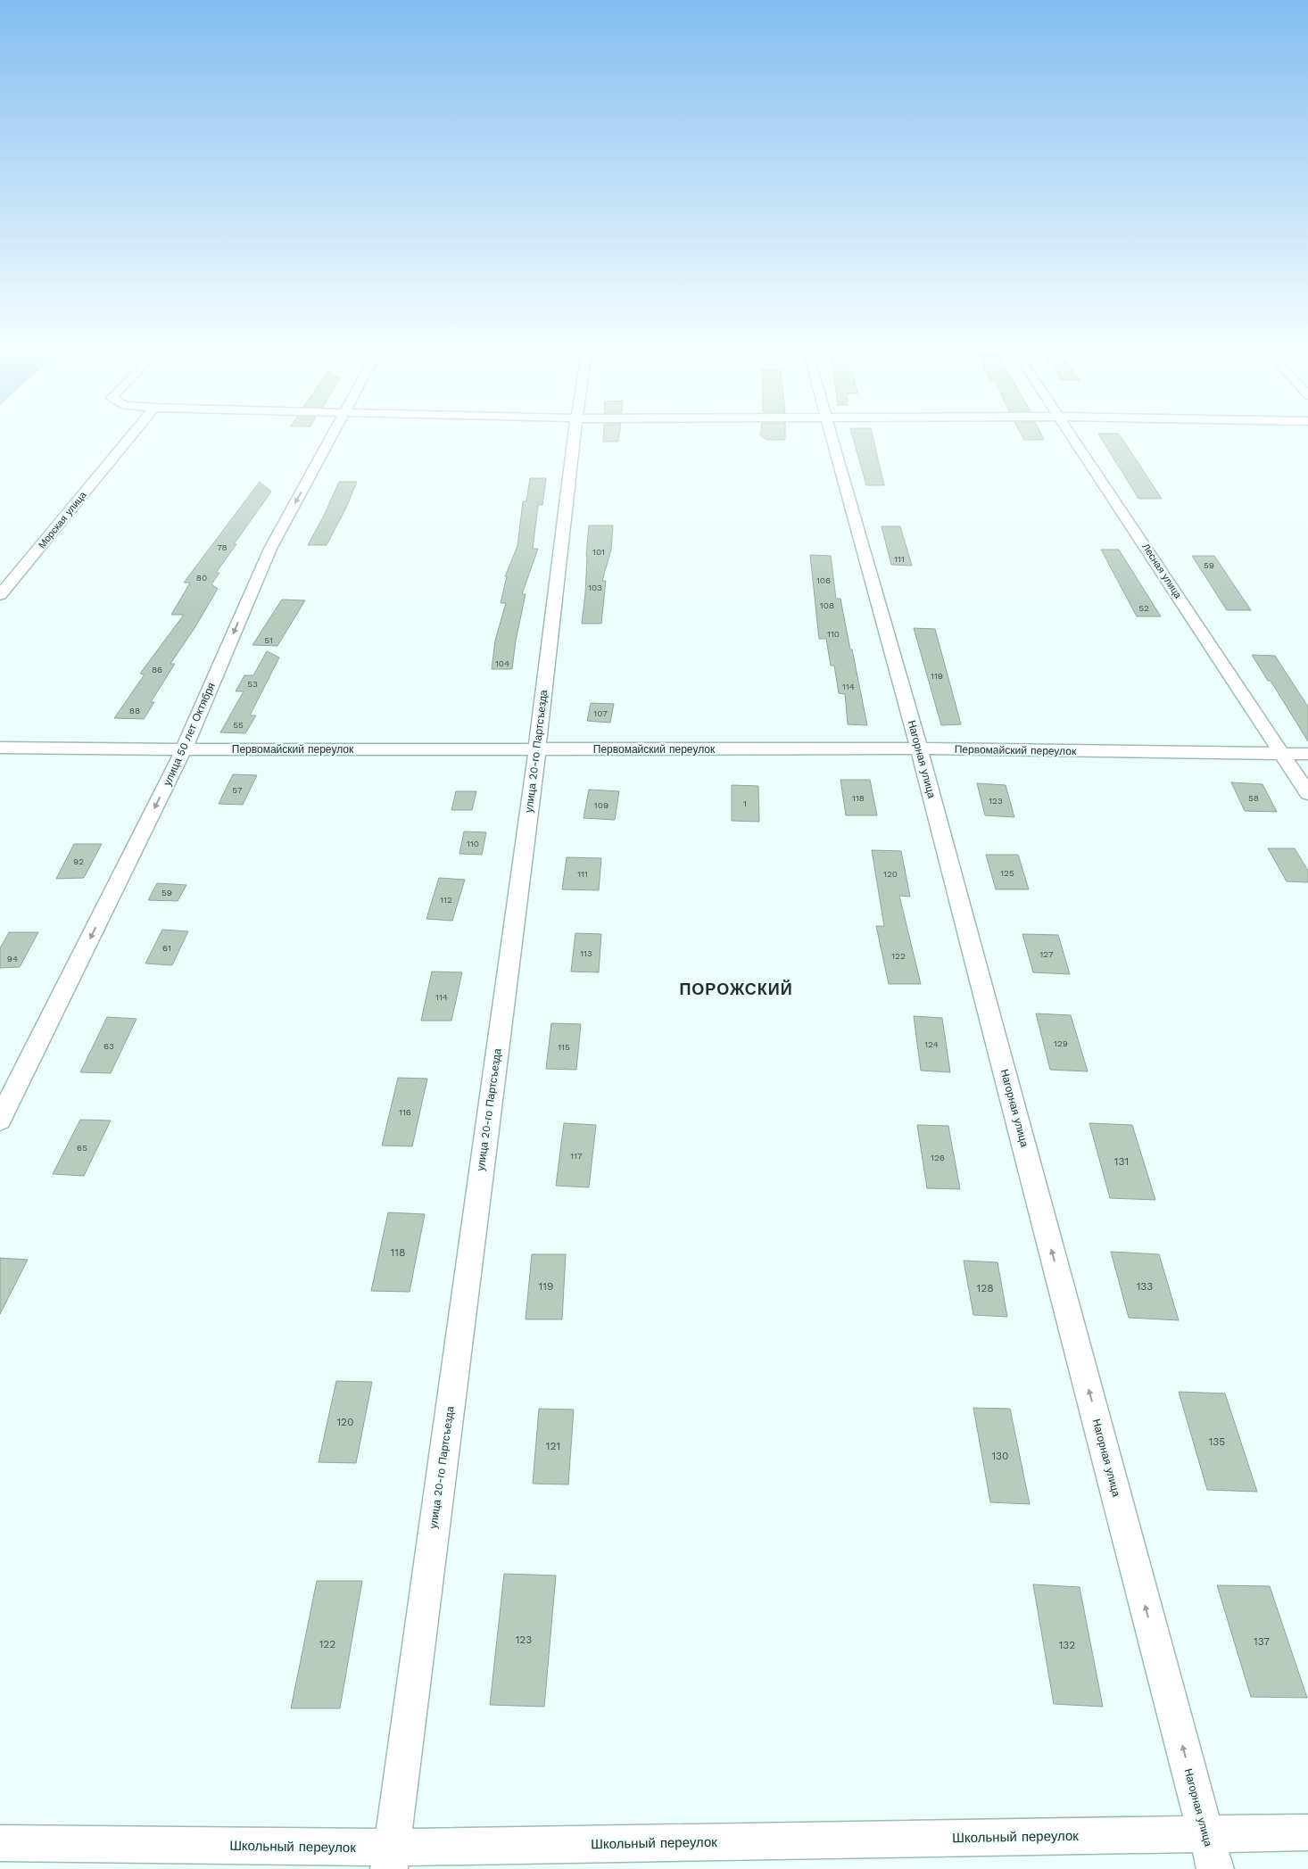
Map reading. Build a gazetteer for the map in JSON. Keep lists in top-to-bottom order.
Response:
{
  "streets": {
    "street": [
      "Морская улица",
      "Лесная улица",
      "улица 50 лет Октября",
      "Первомайский переулок",
      "улица 20-го Партсъезда",
      "Нагорная улица",
      "Школьный переулок"
    ]
  },
  "crossings": [
    ["Лесная улица", "Первомайский переулок"],
    ["улица 50 лет Октября", "Первомайский переулок"],
    ["Первомайский переулок", "улица 20-го Партсъезда"],
    ["Первомайский переулок", "Нагорная улица"],
    ["улица 20-го Партсъезда", "Школьный переулок"],
    ["Нагорная улица", "Школьный переулок"]
  ],
  "one_way": ["улица 50 лет Октября", "Нагорная улица"],
  "districts": ["ПОРОЖСКИЙ"],
  "house_numbers": [
    "78",
    "101",
    "111",
    "59",
    "80",
    "106",
    "103",
    "108",
    "52",
    "110",
    "51",
    "104",
    "86",
    "119",
    "53",
    "114",
    "88",
    "107",
    "55",
    "57",
    "118",
    "58",
    "123",
    "1",
    "109",
    "110",
    "92",
    "125",
    "111",
    "120",
    "59",
    "112",
    "61",
    "113",
    "127",
    "122",
    "94",
    "114",
    "129",
    "124",
    "63",
    "115",
    "116",
    "65",
    "117",
    "126",
    "131",
    "118",
    "119",
    "133",
    "128",
    "120",
    "135",
    "121",
    "130",
    "123",
    "137",
    "122",
    "132"
  ]
}
